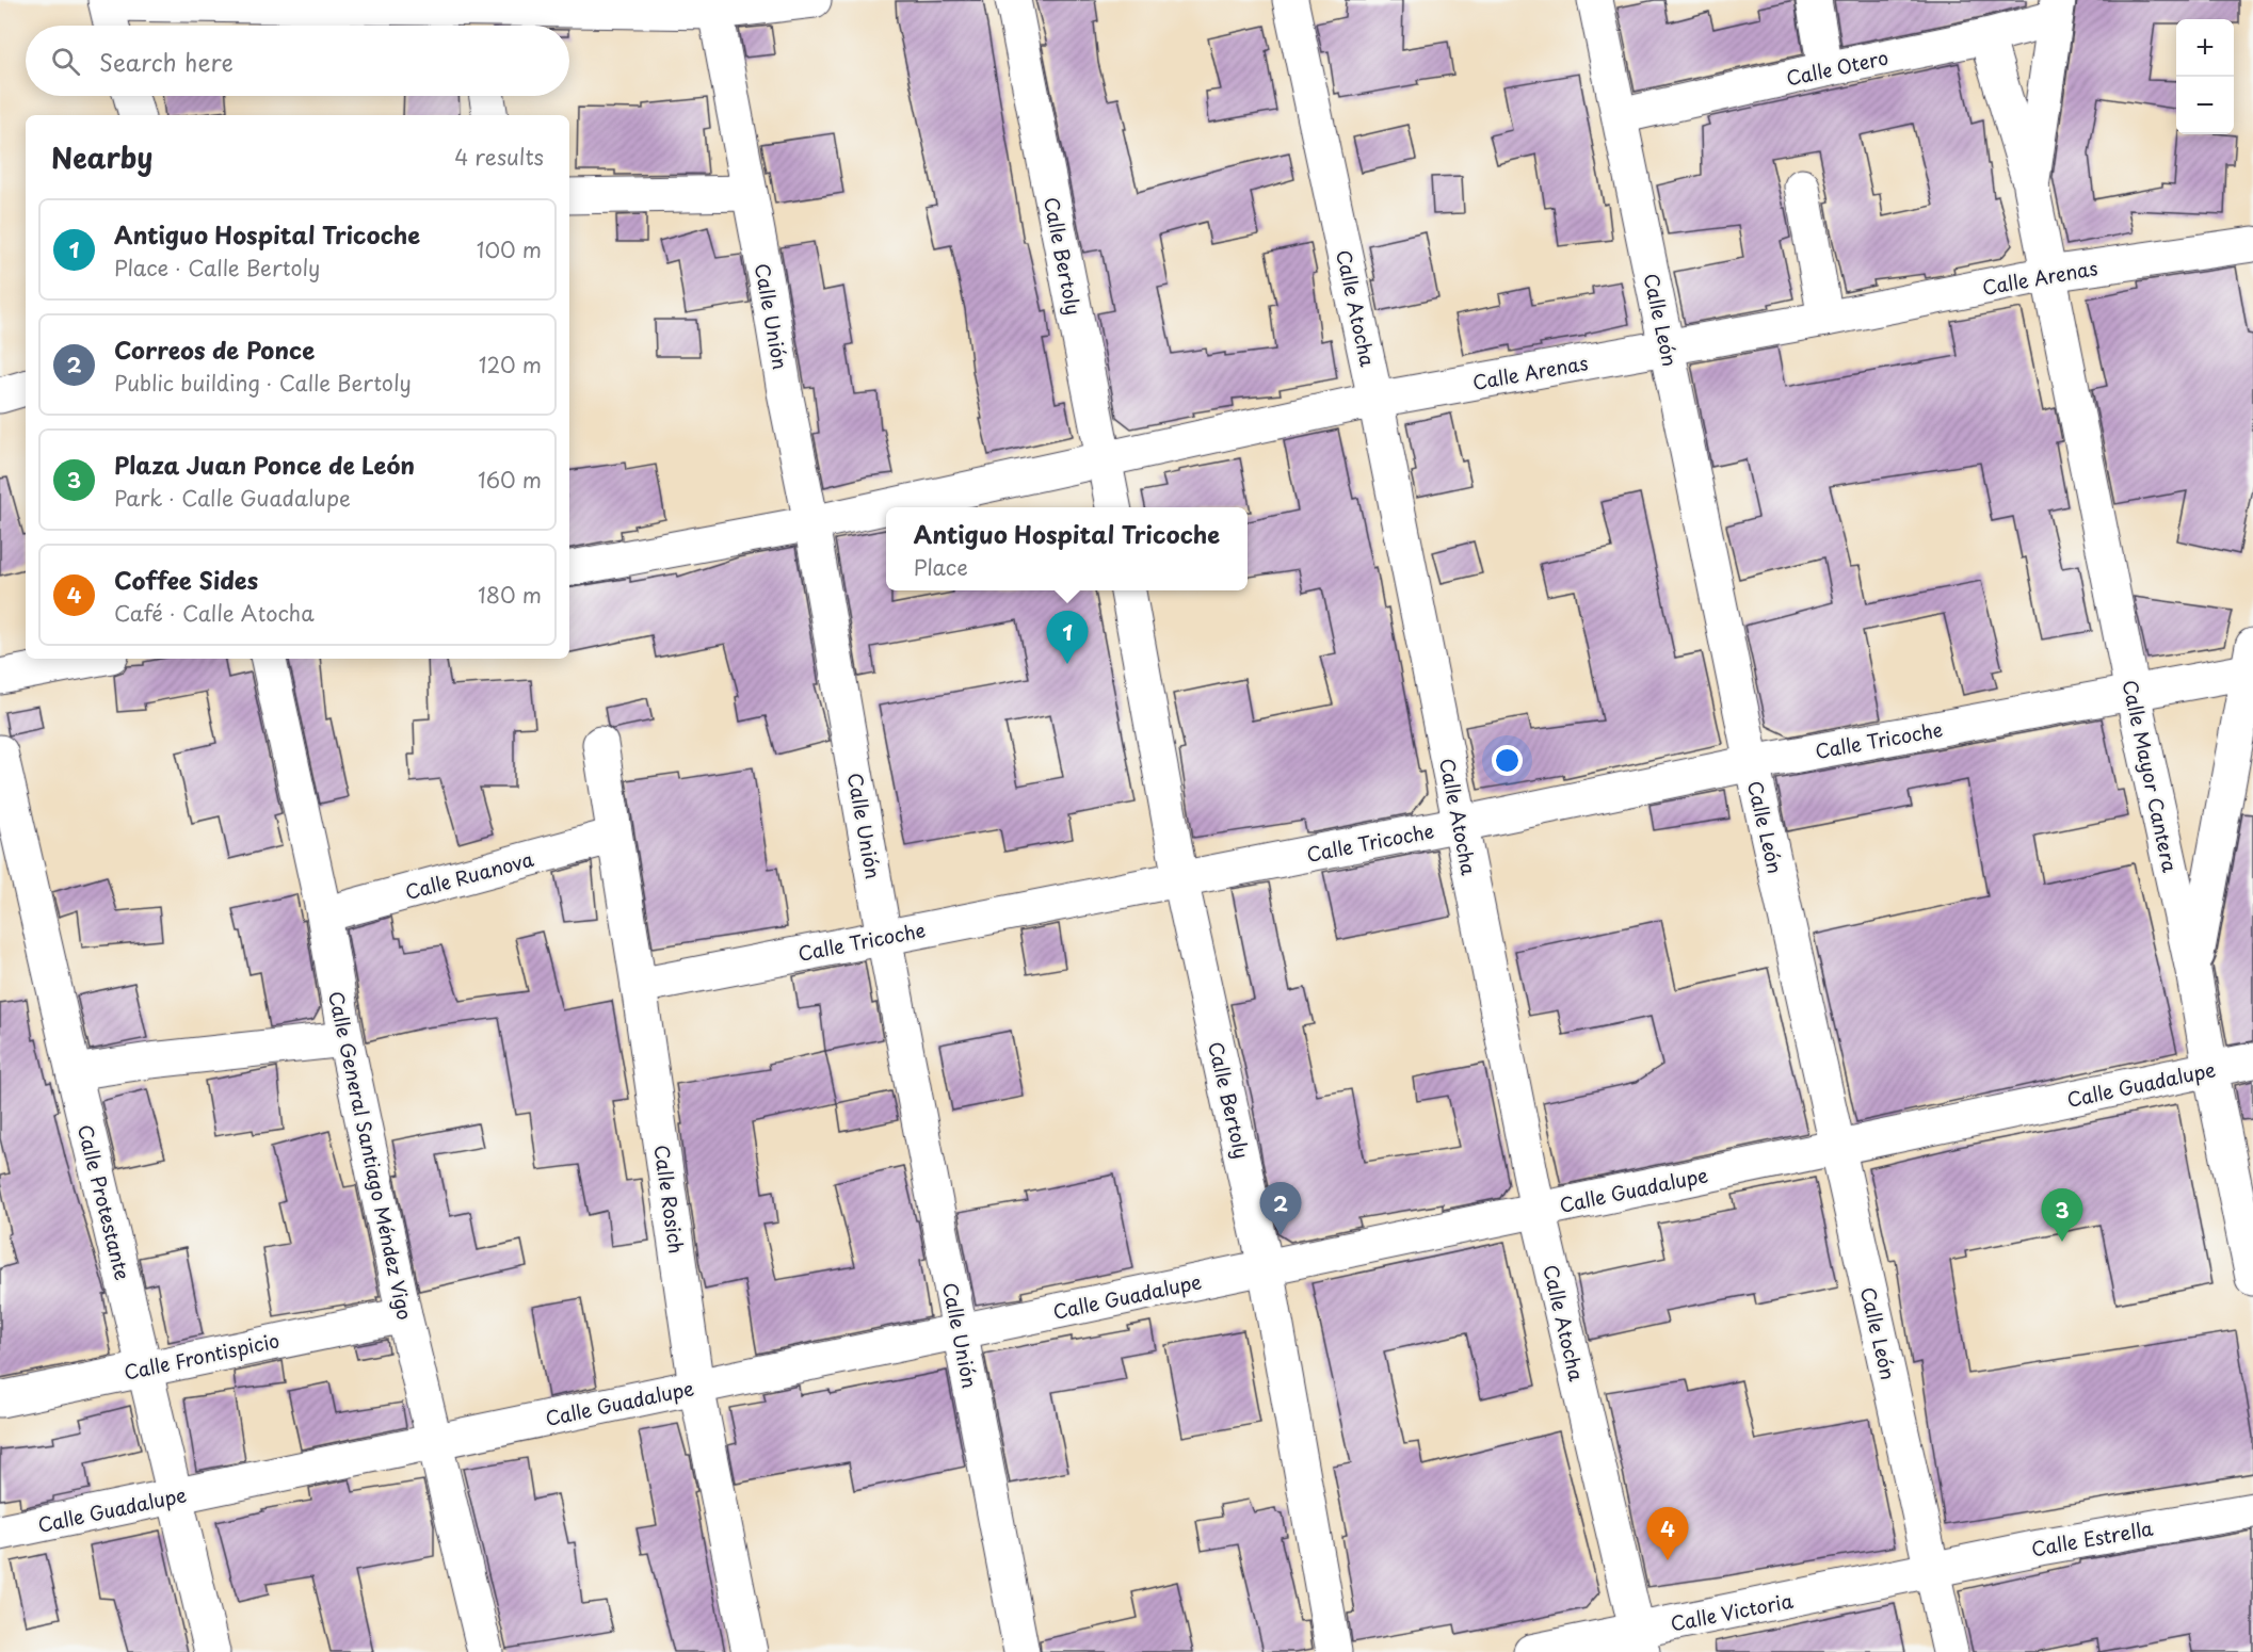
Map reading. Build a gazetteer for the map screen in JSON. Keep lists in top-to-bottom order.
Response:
{
  "streets": {
    "street": [
      "Calle Otero",
      "Calle Bertoly",
      "Calle Arenas",
      "Calle Atocha",
      "Calle Unión",
      "Calle León",
      "Calle Tricoche",
      "Calle Mayor Cantera",
      "Calle Ruanova",
      "Calle Guadalupe",
      "Calle General Santiago Méndez Vigo",
      "Calle Rosich",
      "Calle Protestante",
      "Calle Frontispicio",
      "Calle Estrella",
      "Calle Victoria"
    ]
  },
  "crossings": [
    ["Calle Otero", "Calle León"],
    ["Calle Bertoly", "Calle Arenas"],
    ["Calle Bertoly", "Calle Tricoche"],
    ["Calle Bertoly", "Calle Guadalupe"],
    ["Calle Arenas", "Calle Atocha"],
    ["Calle Arenas", "Calle Unión"],
    ["Calle Arenas", "Calle León"],
    ["Calle Arenas", "Calle Mayor Cantera"],
    ["Calle Atocha", "Calle Tricoche"],
    ["Calle Atocha", "Calle Guadalupe"],
    ["Calle Atocha", "Calle Victoria"],
    ["Calle Unión", "Calle Tricoche"],
    ["Calle Unión", "Calle Guadalupe"],
    ["Calle León", "Calle Tricoche"],
    ["Calle León", "Calle Guadalupe"],
    ["Calle León", "Calle Estrella"],
    ["Calle León", "Calle Victoria"],
    ["Calle Tricoche", "Calle Mayor Cantera"],
    ["Calle Tricoche", "Calle Rosich"],
    ["Calle Mayor Cantera", "Calle Guadalupe"],
    ["Calle Ruanova", "Calle General Santiago Méndez Vigo"],
    ["Calle Ruanova", "Calle Rosich"],
    ["Calle Guadalupe", "Calle General Santiago Méndez Vigo"],
    ["Calle Guadalupe", "Calle Rosich"],
    ["Calle Guadalupe", "Calle Protestante"],
    ["Calle General Santiago Méndez Vigo", "Calle Frontispicio"],
    ["Calle Protestante", "Calle Frontispicio"],
    ["Calle Estrella", "Calle Victoria"]
  ],
  "page": {
    "map_buttons": ["+", "−"],
    "search": "Search here",
    "heading": ["Nearby", "4 results"],
    "list": [
      {
        "mark": "1",
        "name": "Antiguo Hospital Tricoche",
        "note": "Place · Calle Bertoly",
        "value": "100 m"
      },
      {
        "mark": "2",
        "name": "Correos de Ponce",
        "note": "Public building · Calle Bertoly",
        "value": "120 m"
      },
      {
        "mark": "3",
        "name": "Plaza Juan Ponce de León",
        "note": "Park · Calle Guadalupe",
        "value": "160 m"
      },
      {
        "mark": "4",
        "name": "Coffee Sides",
        "note": "Café · Calle Atocha",
        "value": "180 m"
      }
    ],
    "popup": ["Antiguo Hospital Tricoche", "Place"],
    "pins": [
      "1",
      "2",
      "3",
      "4"
    ]
  }
}
